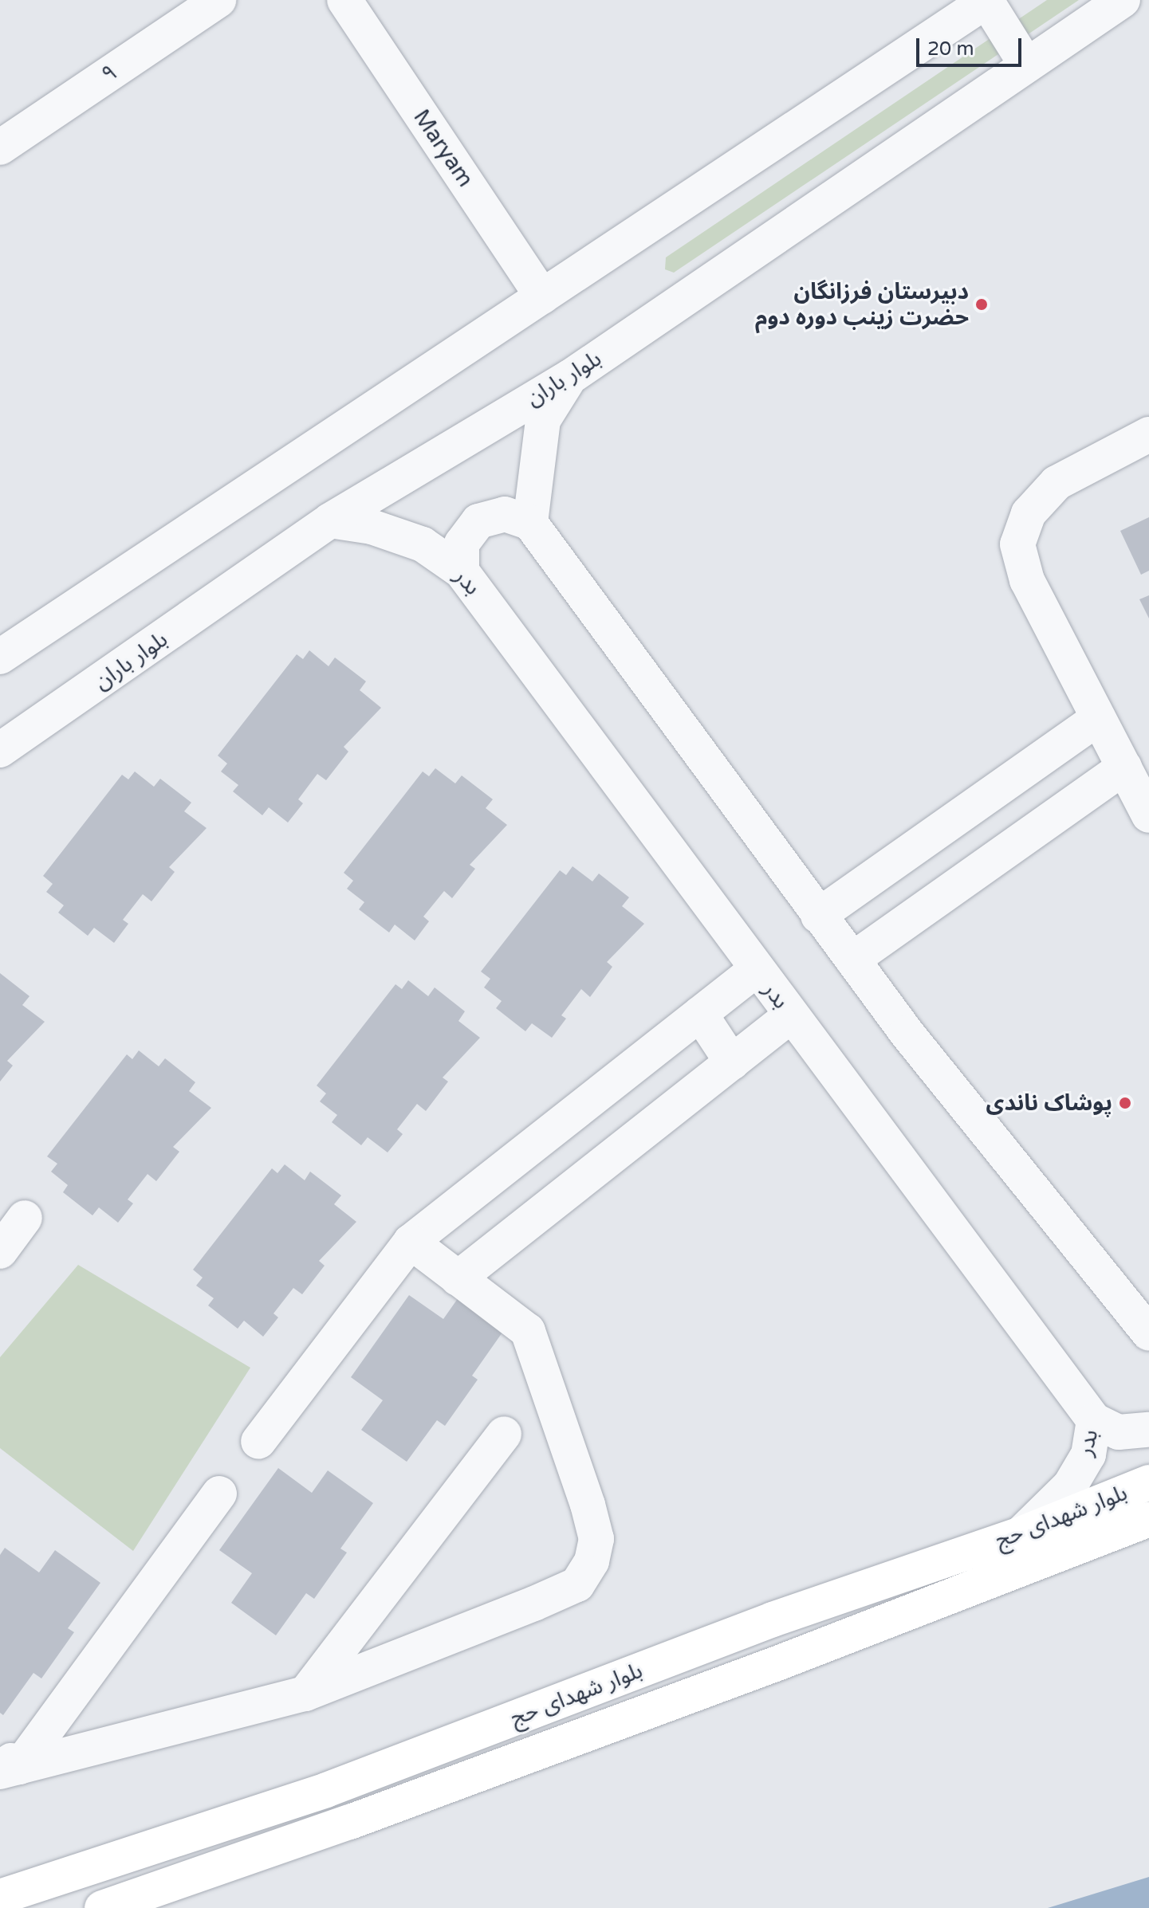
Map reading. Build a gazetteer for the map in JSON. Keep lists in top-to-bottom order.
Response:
{
  "streets": {
    "main road": ["بلوار شهدای حج"],
    "street": [
      "۹",
      "Maryam",
      "بلوار باران",
      "بدر"
    ]
  },
  "crossings": [
    ["بلوار باران", "بدر"],
    ["بدر", "بلوار شهدای حج"]
  ],
  "places": ["دبیرستان فرزانگان حضرت زینب دوره دوم", "پوشاک ناندی"],
  "scale_bar": "20 m"
}
